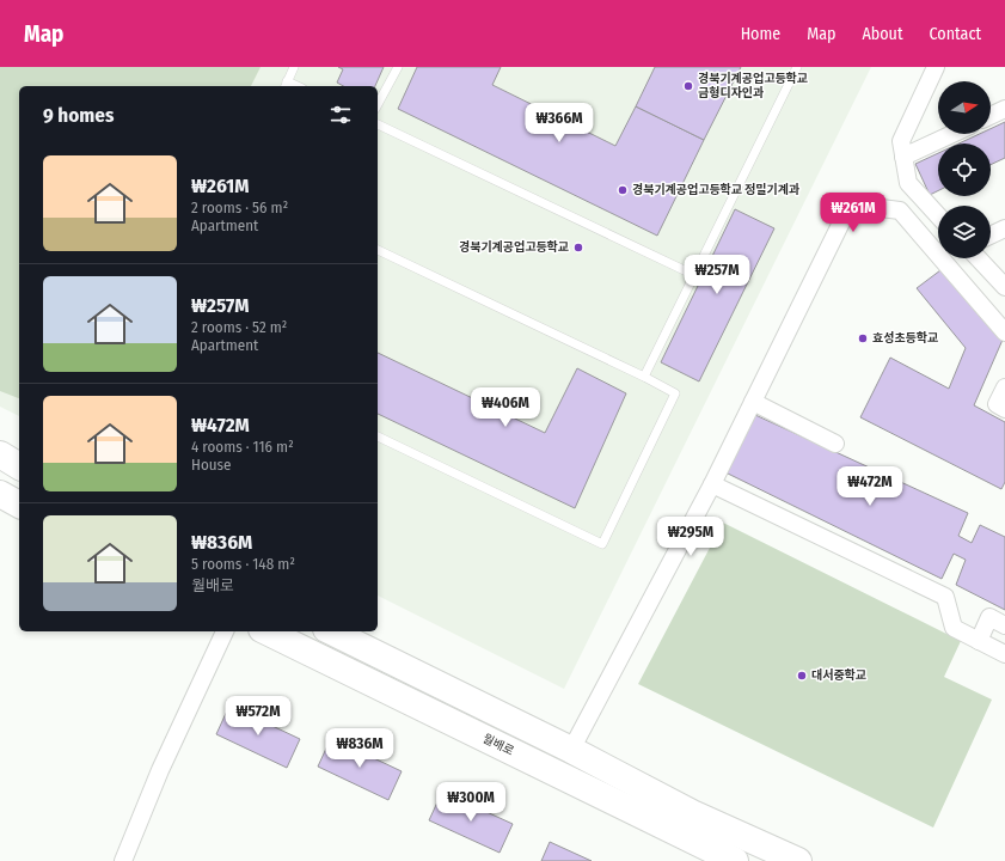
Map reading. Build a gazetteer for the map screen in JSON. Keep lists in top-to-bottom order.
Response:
{
  "streets": {
    "main road": ["월배로"]
  },
  "places": [
    "경북기계공업고등학교 금형디자인과",
    "경북기계공업고등학교 정밀기계과",
    "경북기계공업고등학교",
    "효성초등학교",
    "대서중학교"
  ],
  "north": "right",
  "page": {
    "header": "Map",
    "nav": [
      "Home",
      "Map",
      "About",
      "Contact"
    ],
    "heading": "9 homes",
    "price": [
      "₩366M",
      "₩261M",
      "₩257M",
      "₩406M",
      "₩472M",
      "₩295M",
      "₩572M",
      "₩836M",
      "₩300M"
    ],
    "list": [
      {
        "name": "₩261M",
        "note": "2 rooms · 56 m² · Apartment"
      },
      {
        "name": "₩257M",
        "note": "2 rooms · 52 m² · Apartment"
      },
      {
        "name": "₩472M",
        "note": "4 rooms · 116 m² · House"
      },
      {
        "name": "₩836M",
        "note": "5 rooms · 148 m² · 월배로"
      }
    ]
  }
}
